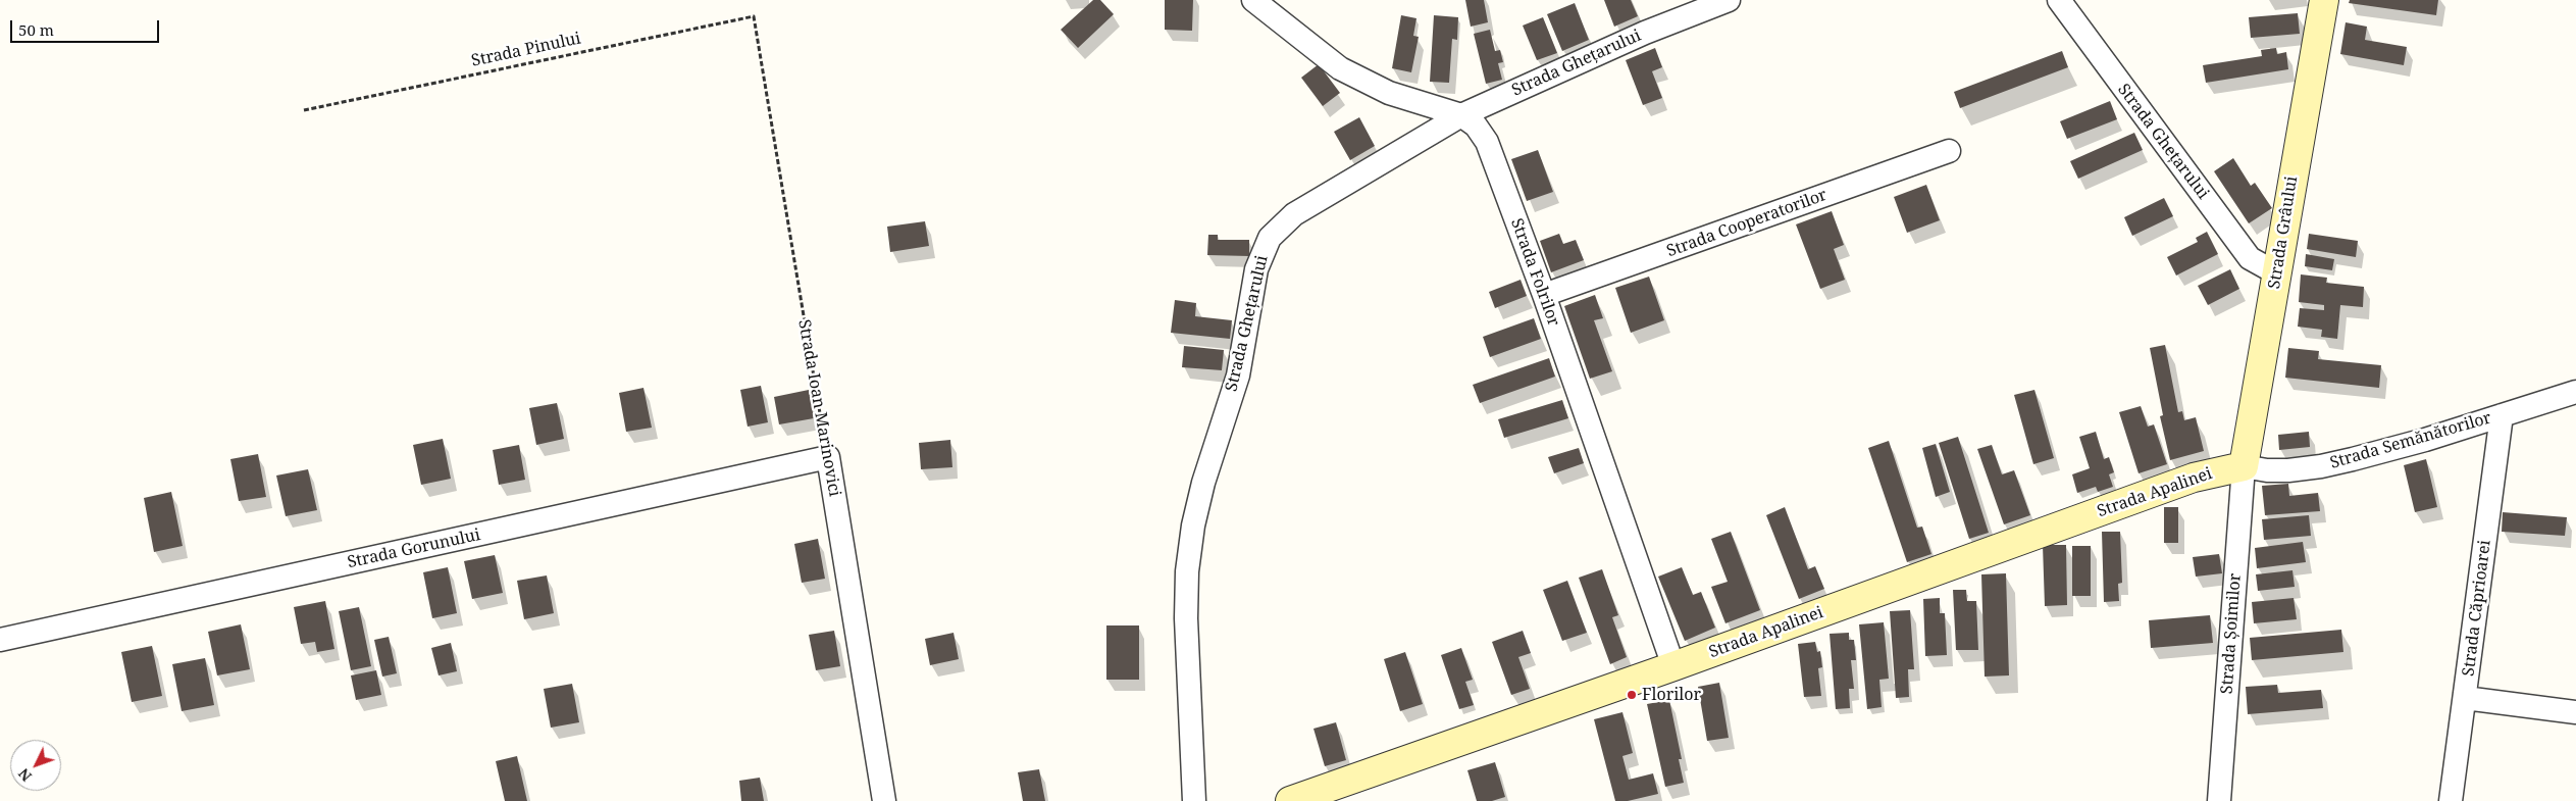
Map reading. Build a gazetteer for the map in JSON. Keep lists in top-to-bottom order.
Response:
{
  "streets": {
    "street": [
      "Strada Ghețarului",
      "Strada Cooperatorilor",
      "Strada Grâului",
      "Strada Folrilor",
      "Strada Ioan Marinovici",
      "Strada Semănătorilor",
      "Strada Apalinei",
      "Strada Gorunului",
      "Strada Căprioarei",
      "Strada Șoimilor"
    ],
    "path": ["Strada Pinului"]
  },
  "crossings": [
    ["Strada Pinului", "Strada Ioan Marinovici"],
    ["Strada Ghețarului", "Strada Grâului"],
    ["Strada Ghețarului", "Strada Folrilor"],
    ["Strada Cooperatorilor", "Strada Folrilor"],
    ["Strada Grâului", "Strada Semănătorilor"],
    ["Strada Grâului", "Strada Apalinei"],
    ["Strada Grâului", "Strada Șoimilor"],
    ["Strada Folrilor", "Strada Apalinei"],
    ["Strada Ioan Marinovici", "Strada Gorunului"],
    ["Strada Semănătorilor", "Strada Apalinei"],
    ["Strada Semănătorilor", "Strada Căprioarei"],
    ["Strada Semănătorilor", "Strada Șoimilor"],
    ["Strada Apalinei", "Strada Șoimilor"]
  ],
  "places": ["Florilor"],
  "scale_bar": "50 m",
  "north": "bottom left"
}
